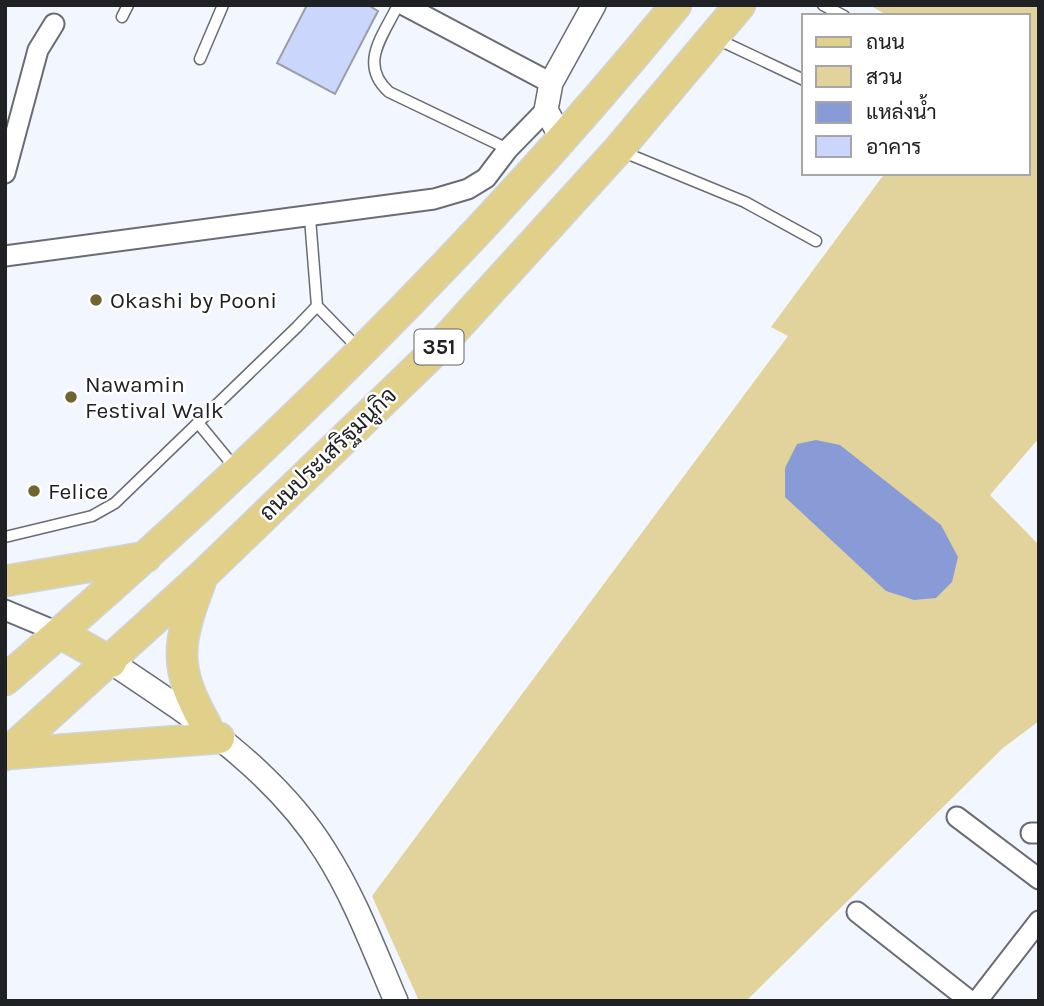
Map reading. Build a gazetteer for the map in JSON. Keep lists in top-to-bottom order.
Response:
{
  "streets": {
    "main road": ["351", "ถนนประเสริฐมนูกิจ"]
  },
  "places": ["Okashi by Pooni", "Nawamin Festival Walk", "Felice"],
  "legend": [
    "ถนน",
    "สวน",
    "แหล่งน้ำ",
    "อาคาร"
  ]
}
